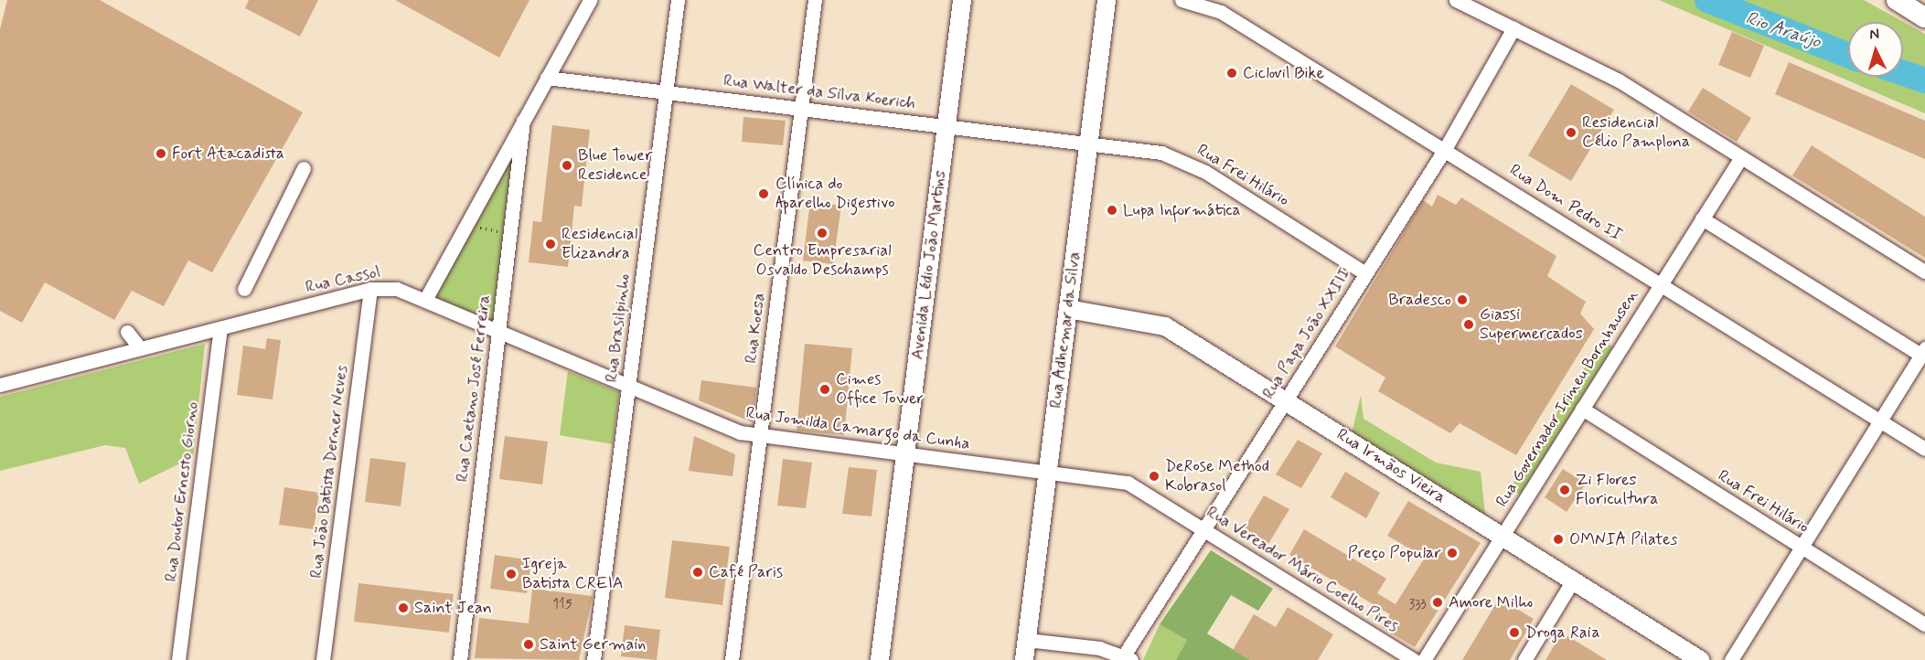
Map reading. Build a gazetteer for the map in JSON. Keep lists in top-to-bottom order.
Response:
{
  "streets": {
    "main road": ["Avenida Lédio João Martins", "Rua Adhemar da Silva", "Rua Irmãos Vieira"],
    "street": [
      "Rua Walter da Silva Koerich",
      "Rua Frei Hilário",
      "Rua Dom Pedro II",
      "Rua Cassol",
      "Rua Brasilpinho",
      "Rua Koesa",
      "Rua Papa João XXIII",
      "Rua Caetano José Ferreira",
      "Rua Governador Irineu Bornhausen",
      "Rua Jomilda Camargo da Cunha",
      "Rua João Batista Derner Neves",
      "Rua Doutor Ernesto Giorno",
      "Rua Vereador Mário Coelho Pires"
    ]
  },
  "crossings": [
    ["Rua Walter da Silva Koerich", "Rua Frei Hilário"],
    ["Rua Walter da Silva Koerich", "Avenida Lédio João Martins"],
    ["Rua Walter da Silva Koerich", "Rua Brasilpinho"],
    ["Rua Walter da Silva Koerich", "Rua Koesa"],
    ["Rua Walter da Silva Koerich", "Rua Adhemar da Silva"],
    ["Rua Frei Hilário", "Rua Adhemar da Silva"],
    ["Rua Frei Hilário", "Rua Papa João XXIII"],
    ["Rua Frei Hilário", "Rua Governador Irineu Bornhausen"],
    ["Rua Dom Pedro II", "Rua Papa João XXIII"],
    ["Rua Dom Pedro II", "Rua Governador Irineu Bornhausen"],
    ["Avenida Lédio João Martins", "Rua Jomilda Camargo da Cunha"],
    ["Rua Cassol", "Rua Jomilda Camargo da Cunha"],
    ["Rua Cassol", "Rua João Batista Derner Neves"],
    ["Rua Cassol", "Rua Doutor Ernesto Giorno"],
    ["Rua Brasilpinho", "Rua Jomilda Camargo da Cunha"],
    ["Rua Koesa", "Rua Jomilda Camargo da Cunha"],
    ["Rua Adhemar da Silva", "Rua Jomilda Camargo da Cunha"],
    ["Rua Adhemar da Silva", "Rua Irmãos Vieira"],
    ["Rua Adhemar da Silva", "Rua Vereador Mário Coelho Pires"],
    ["Rua Papa João XXIII", "Rua Irmãos Vieira"],
    ["Rua Papa João XXIII", "Rua Vereador Mário Coelho Pires"],
    ["Rua Caetano José Ferreira", "Rua Jomilda Camargo da Cunha"],
    ["Rua Governador Irineu Bornhausen", "Rua Irmãos Vieira"],
    ["Rua Jomilda Camargo da Cunha", "Rua Vereador Mário Coelho Pires"]
  ],
  "water": ["Rio Araújo"],
  "places": [
    "Ciclovil Bike",
    "Residencial Célio Pamplona",
    "Fort Atacadista",
    "Blue Tower Residence",
    "Clínica do Aparelho Digestivo",
    "Lupa Informática",
    "Centro Empresarial Osvaldo Deschamps",
    "Residencial Elizandra",
    "Bradesco",
    "Giassi Supermercados",
    "Cimes Office Tower",
    "DeRose Method Kobrasol",
    "Zi Flores Floricultura",
    "OMNIA Pilates",
    "Preço Popular",
    "Café Paris",
    "Igreja Batista CREIA",
    "Amore Milho",
    "Saint Jean",
    "Droga Raia",
    "Saint Germain"
  ],
  "house_numbers": ["115", "333"],
  "north": "top"
}
